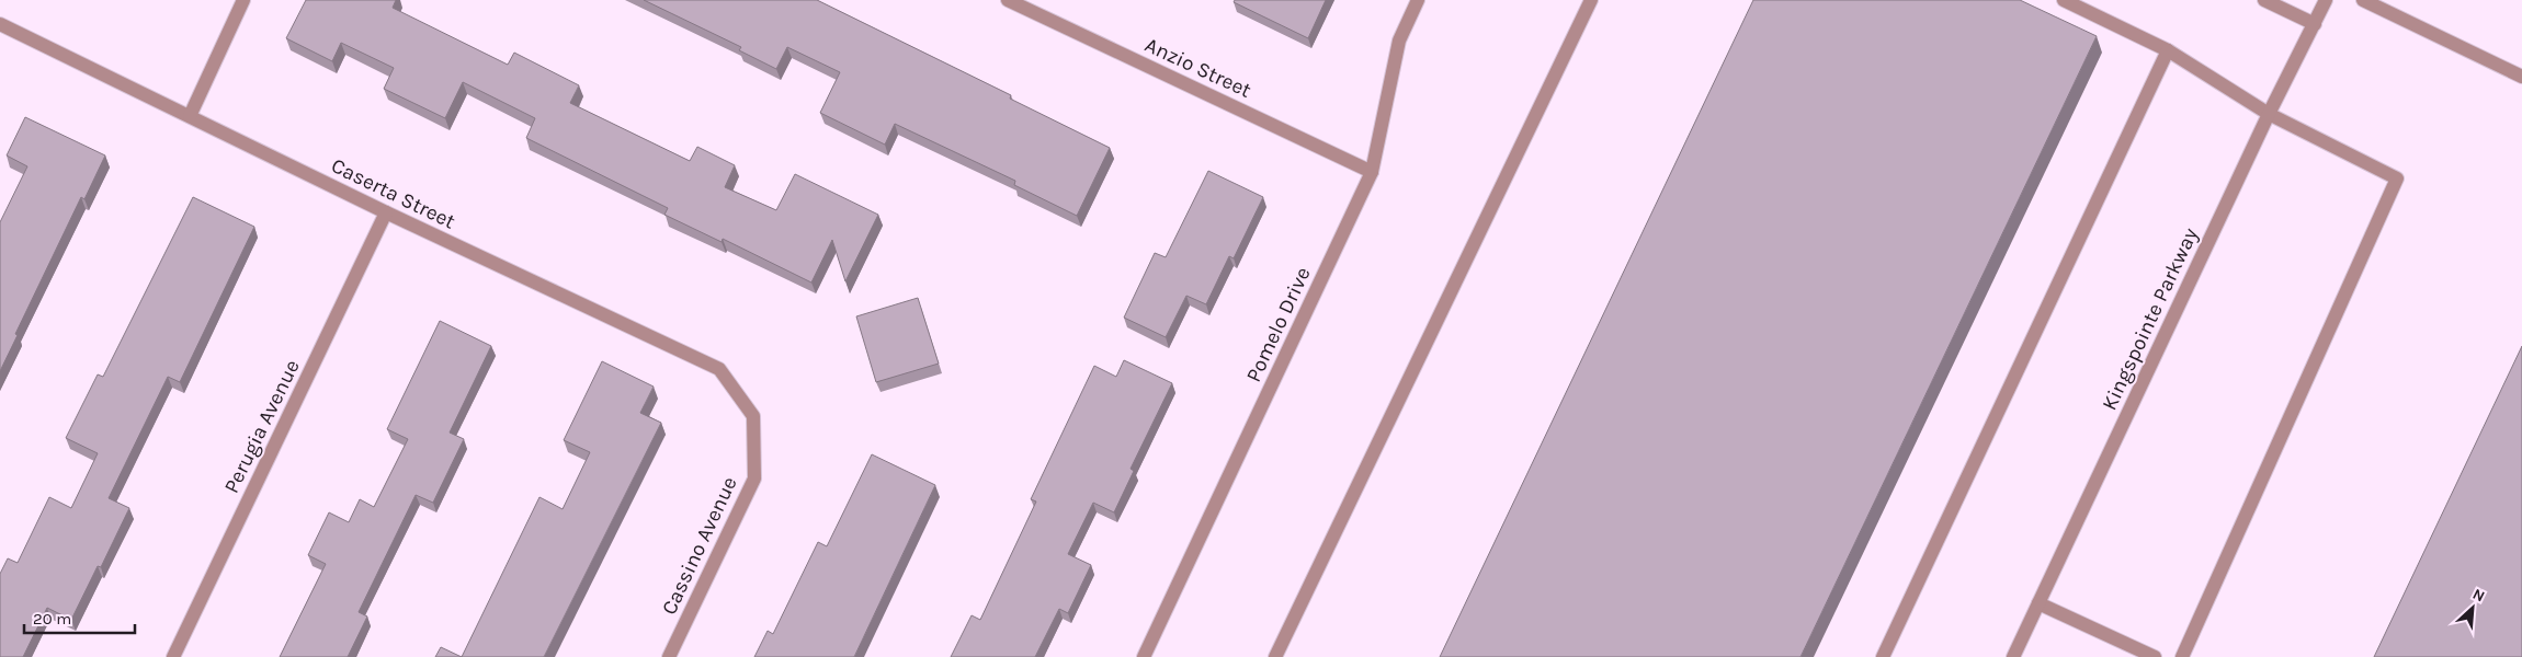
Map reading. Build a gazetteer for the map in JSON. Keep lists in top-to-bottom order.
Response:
{
  "streets": {
    "street": [
      "Anzio Street",
      "Caserta Street",
      "Kingspointe Parkway",
      "Pomelo Drive",
      "Perugia Avenue",
      "Cassino Avenue"
    ]
  },
  "crossings": [
    ["Anzio Street", "Pomelo Drive"],
    ["Caserta Street", "Perugia Avenue"],
    ["Caserta Street", "Cassino Avenue"]
  ],
  "scale_bar": "20 m",
  "north": "top right"
}
